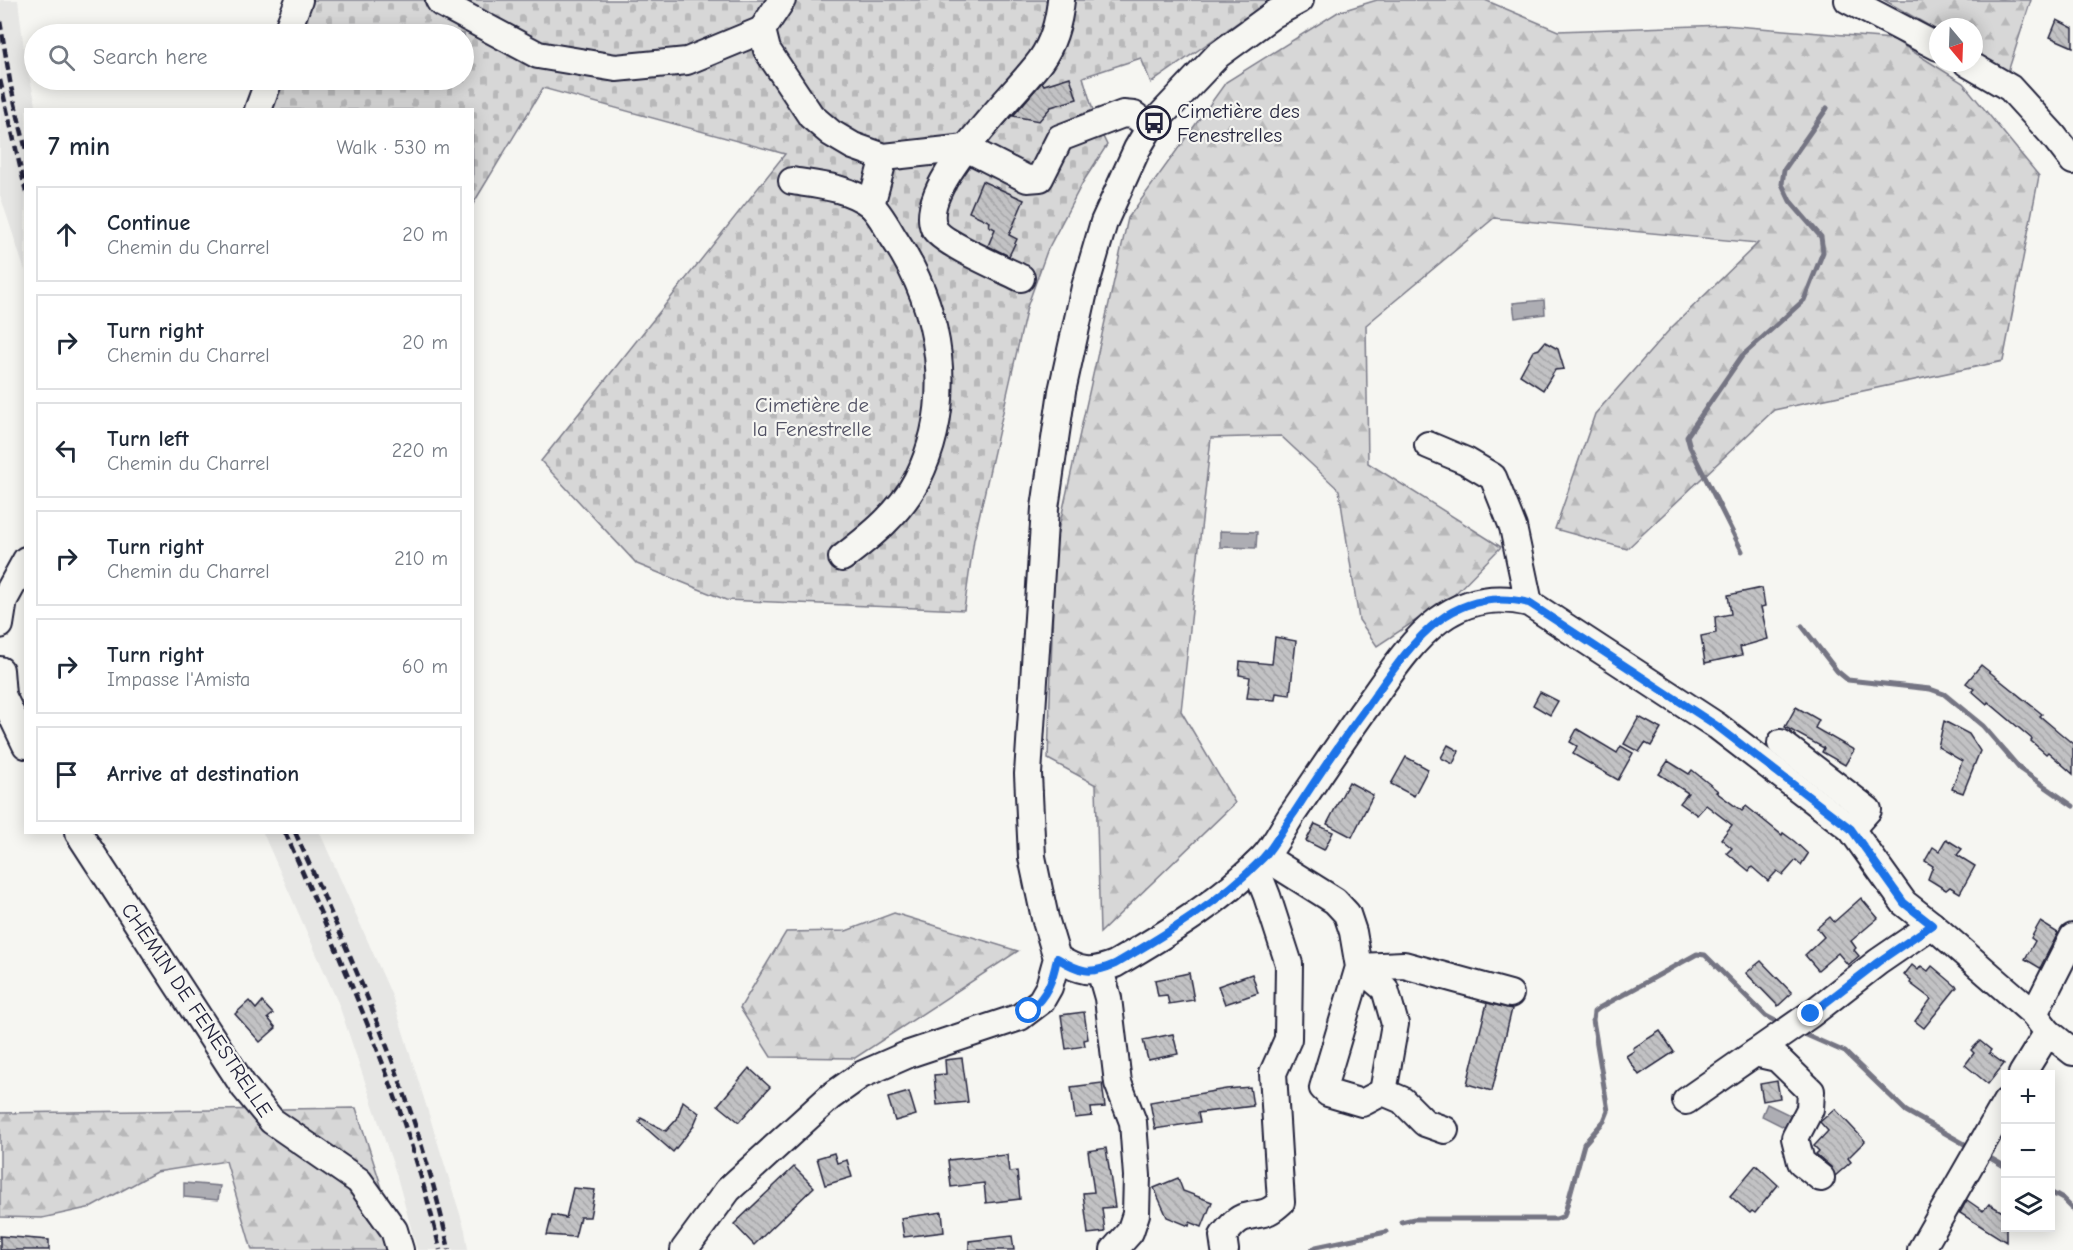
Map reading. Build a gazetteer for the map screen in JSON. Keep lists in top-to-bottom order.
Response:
{
  "streets": {
    "street": ["CHEMIN DE FENESTRELLE"]
  },
  "parks": ["Cimetière de la Fenestrelle"],
  "places": {
    "bus stop": ["Cimetière des Fenestrelles"]
  },
  "north": "bottom",
  "page": {
    "search": "Search here",
    "heading": ["7 min", "Walk · 530 m"],
    "list": [
      ["Continue", "Chemin du Charrel", "20 m"],
      ["Turn right", "Chemin du Charrel", "20 m"],
      ["Turn left", "Chemin du Charrel", "220 m"],
      ["Turn right", "Chemin du Charrel", "210 m"],
      ["Turn right", "Impasse l'Amista", "60 m"],
      "Arrive at destination"
    ],
    "map_buttons": ["+", "−"]
  }
}
